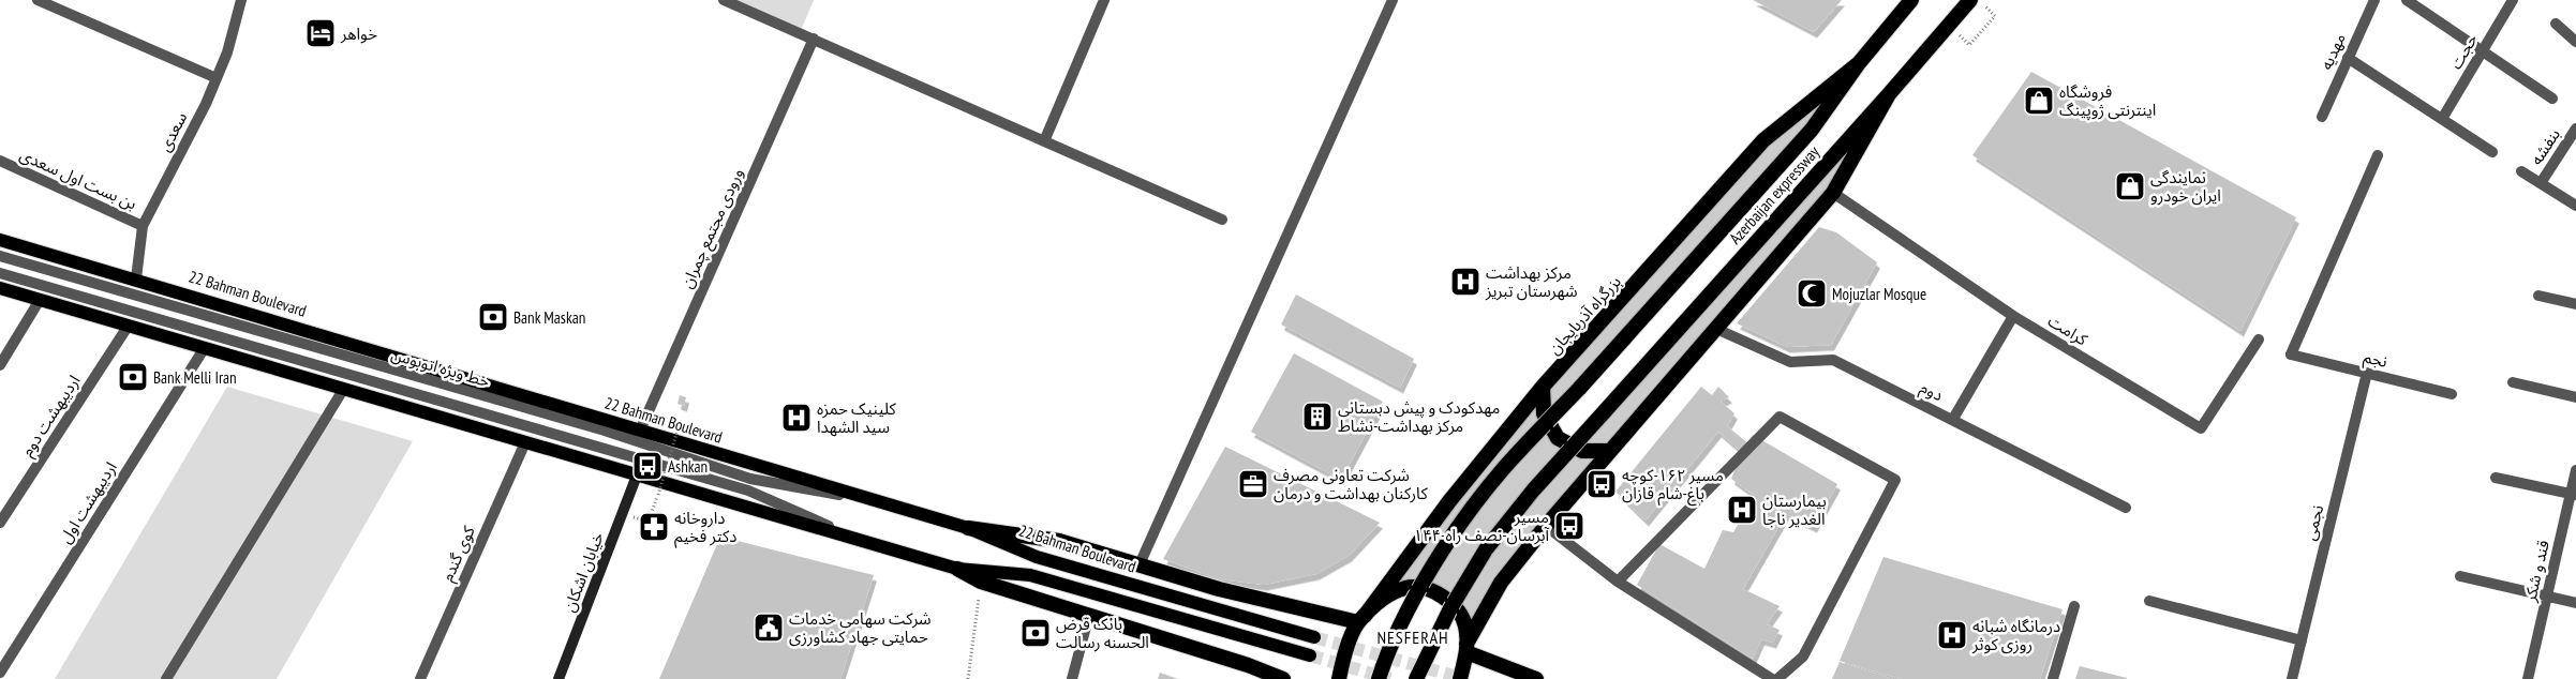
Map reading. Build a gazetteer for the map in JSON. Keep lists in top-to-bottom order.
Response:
{
  "streets": {
    "highway": ["Azerbaijan expressway", "بزرگراه آذربایجان"],
    "main road": ["22 Bahman Boulevard", "خیابان اشکان"],
    "street": [
      "مهدیه",
      "حجت",
      "سعدی",
      "بنفشه",
      "بن بست اول سعدی",
      "ورودی مجتمع چمران",
      "کرامت",
      "نجم",
      "خط ویژه اتوبوس",
      "دوم",
      "اردیبهشت دوم",
      "اردیبهشت اول",
      "نجمی",
      "کوی گندم",
      "قند و شکر"
    ]
  },
  "crossings": [
    ["سعدی", "بن بست اول سعدی"],
    ["سعدی", "22 Bahman Boulevard"],
    ["Azerbaijan expressway", "بزرگراه آذربایجان"],
    ["ورودی مجتمع چمران", "22 Bahman Boulevard"],
    ["22 Bahman Boulevard", "خط ویژه اتوبوس"],
    ["نجم", "نجمی"]
  ],
  "districts": ["NESFERAH"],
  "places": {
    "hotel": ["خواهر"],
    "shop": ["فروشگاه اینترنتی ژوپینگ", "نمایندگی ایران خودرو"],
    "hospital": [
      "مرکز بهداشت شهرستان تبریز",
      "کلینیک حمزه سید الشهدا",
      "بیمارستان الغدیر ناجا",
      "درمانگاه شبانه روزی کوثر"
    ],
    "mosque": ["Mojuzlar Mosque"],
    "bank": ["Bank Maskan", "Bank Melli Iran", "بانک قرض الحسنه رسالت"],
    "building": ["مهدکودک و پیش دبستانی مرکز بهداشت-نشاط"],
    "bus stop": ["Ashkan", "مسیر ۱۶۲-کوچه باغ-شام قازان", "مسیر ۱۴۴-آبرسان-نصف راه"],
    "office": ["شرکت تعاونی مصرف کارکنان بهداشت و درمان"],
    "pharmacy": ["داروخانه دکتر فخیم"],
    "public building": ["شرکت سهامی خدمات حمایتی جهاد کشاورزی"]
  }
}
